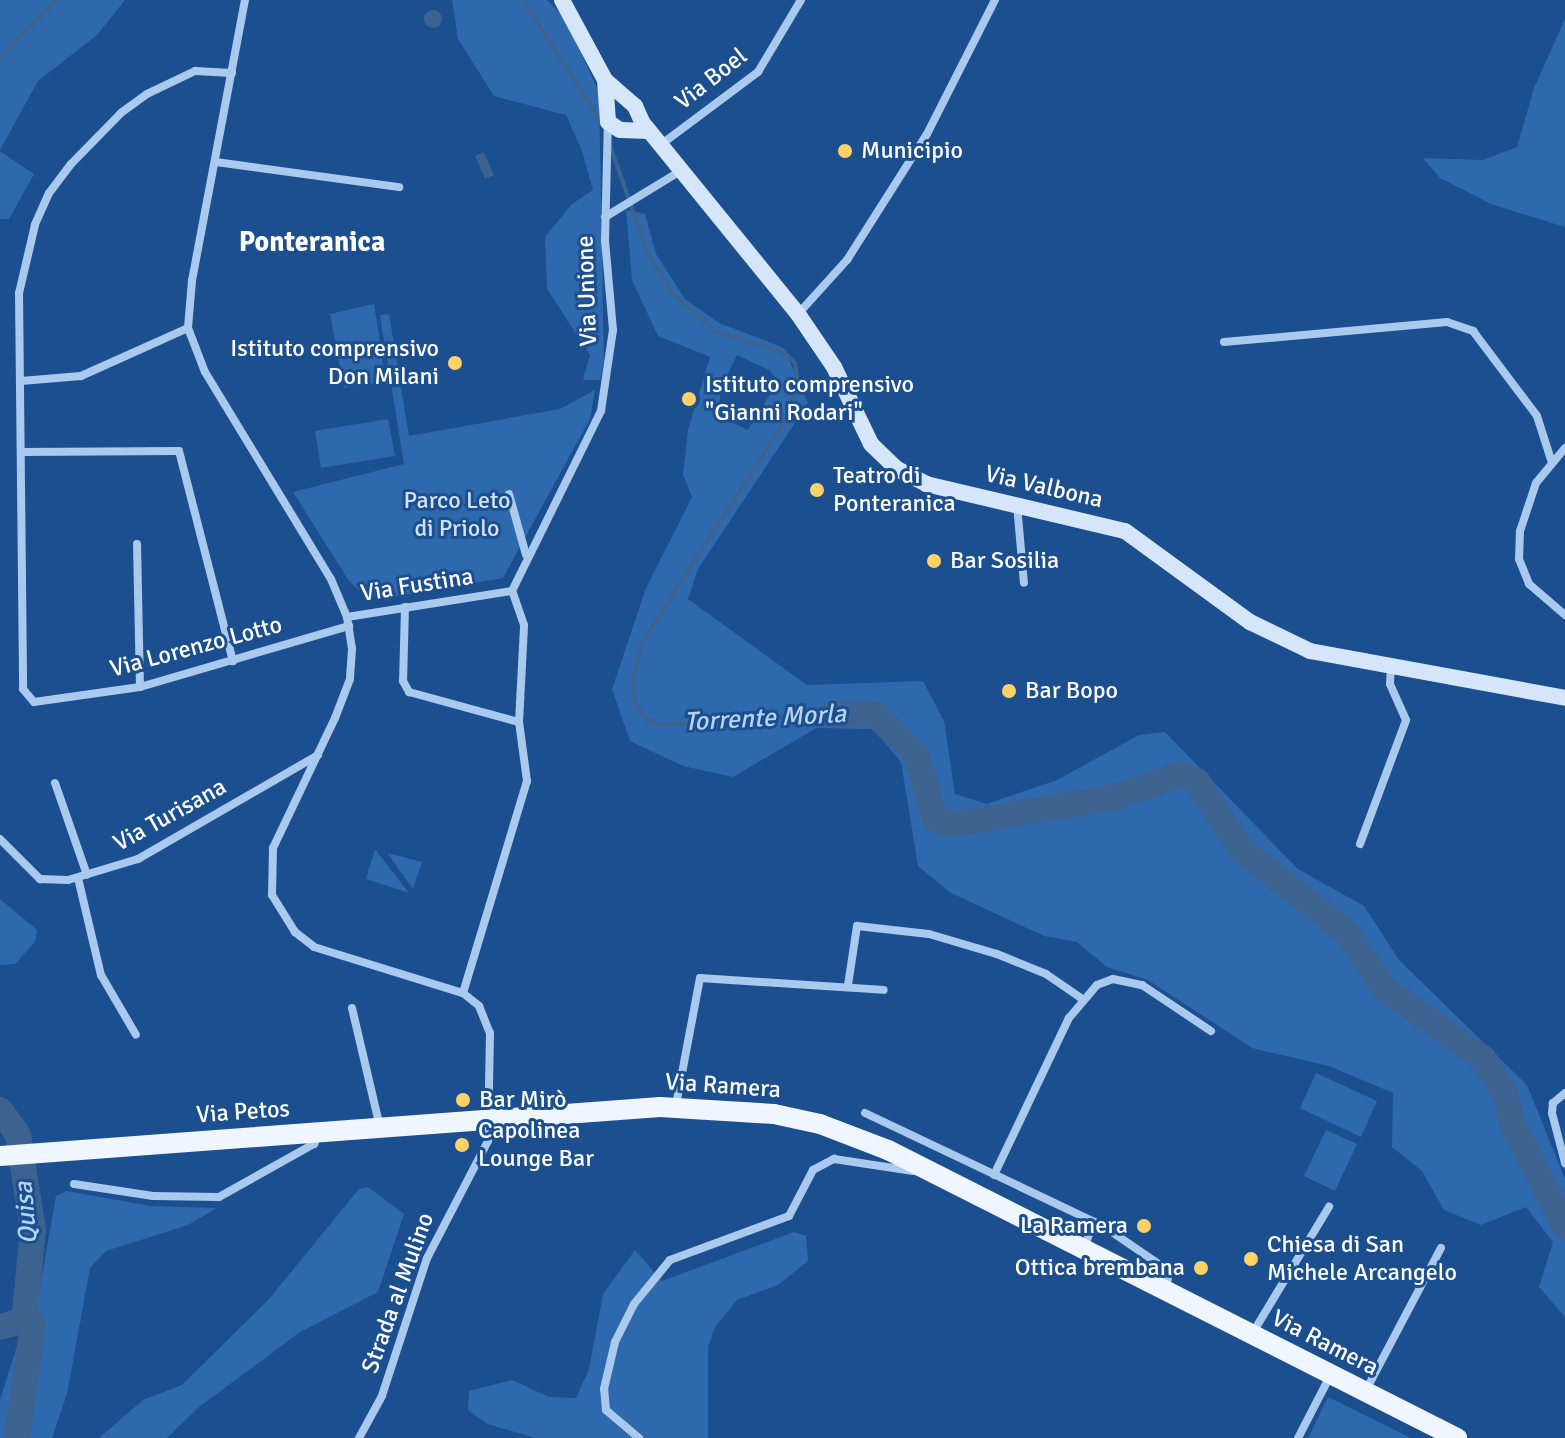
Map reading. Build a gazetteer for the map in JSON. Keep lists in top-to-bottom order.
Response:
{
  "streets": {
    "main road": ["Via Ramera", "Via Petos"],
    "street": [
      "Via Boel",
      "Via Unione",
      "Via Valbona",
      "Via Fustina",
      "Via Lorenzo Lotto",
      "Via Turisana",
      "Strada al Mulino"
    ]
  },
  "crossings": [
    ["Via Boel", "Via Valbona"],
    ["Via Unione", "Via Fustina"],
    ["Via Fustina", "Via Lorenzo Lotto"],
    ["Via Ramera", "Via Petos"],
    ["Via Ramera", "Strada al Mulino"],
    ["Via Petos", "Strada al Mulino"]
  ],
  "districts": ["Ponteranica"],
  "water": ["Torrente Morla", "Quisa"],
  "parks": ["Parco Leto di Priolo"],
  "places": [
    "Municipio",
    "Istituto comprensivo Don Milani",
    "Istituto comprensivo \"Gianni Rodari\"",
    "Teatro di Ponteranica",
    "Bar Sosilia",
    "Bar Bopo",
    "Bar Mirò",
    "Capolinea Lounge Bar",
    "La Ramera",
    "Chiesa di San Michele Arcangelo",
    "Ottica brembana"
  ]
}
